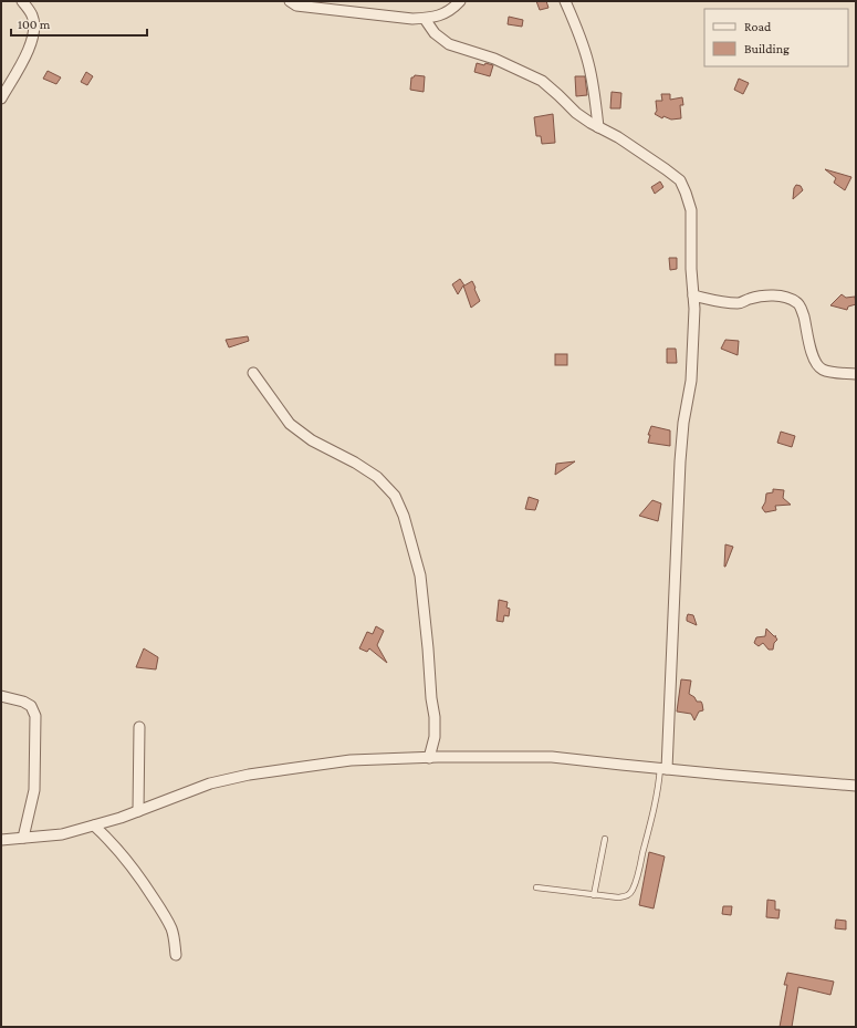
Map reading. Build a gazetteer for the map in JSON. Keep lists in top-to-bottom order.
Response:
{
  "legend": ["Road", "Building"],
  "scale_bar": "100 m"
}
